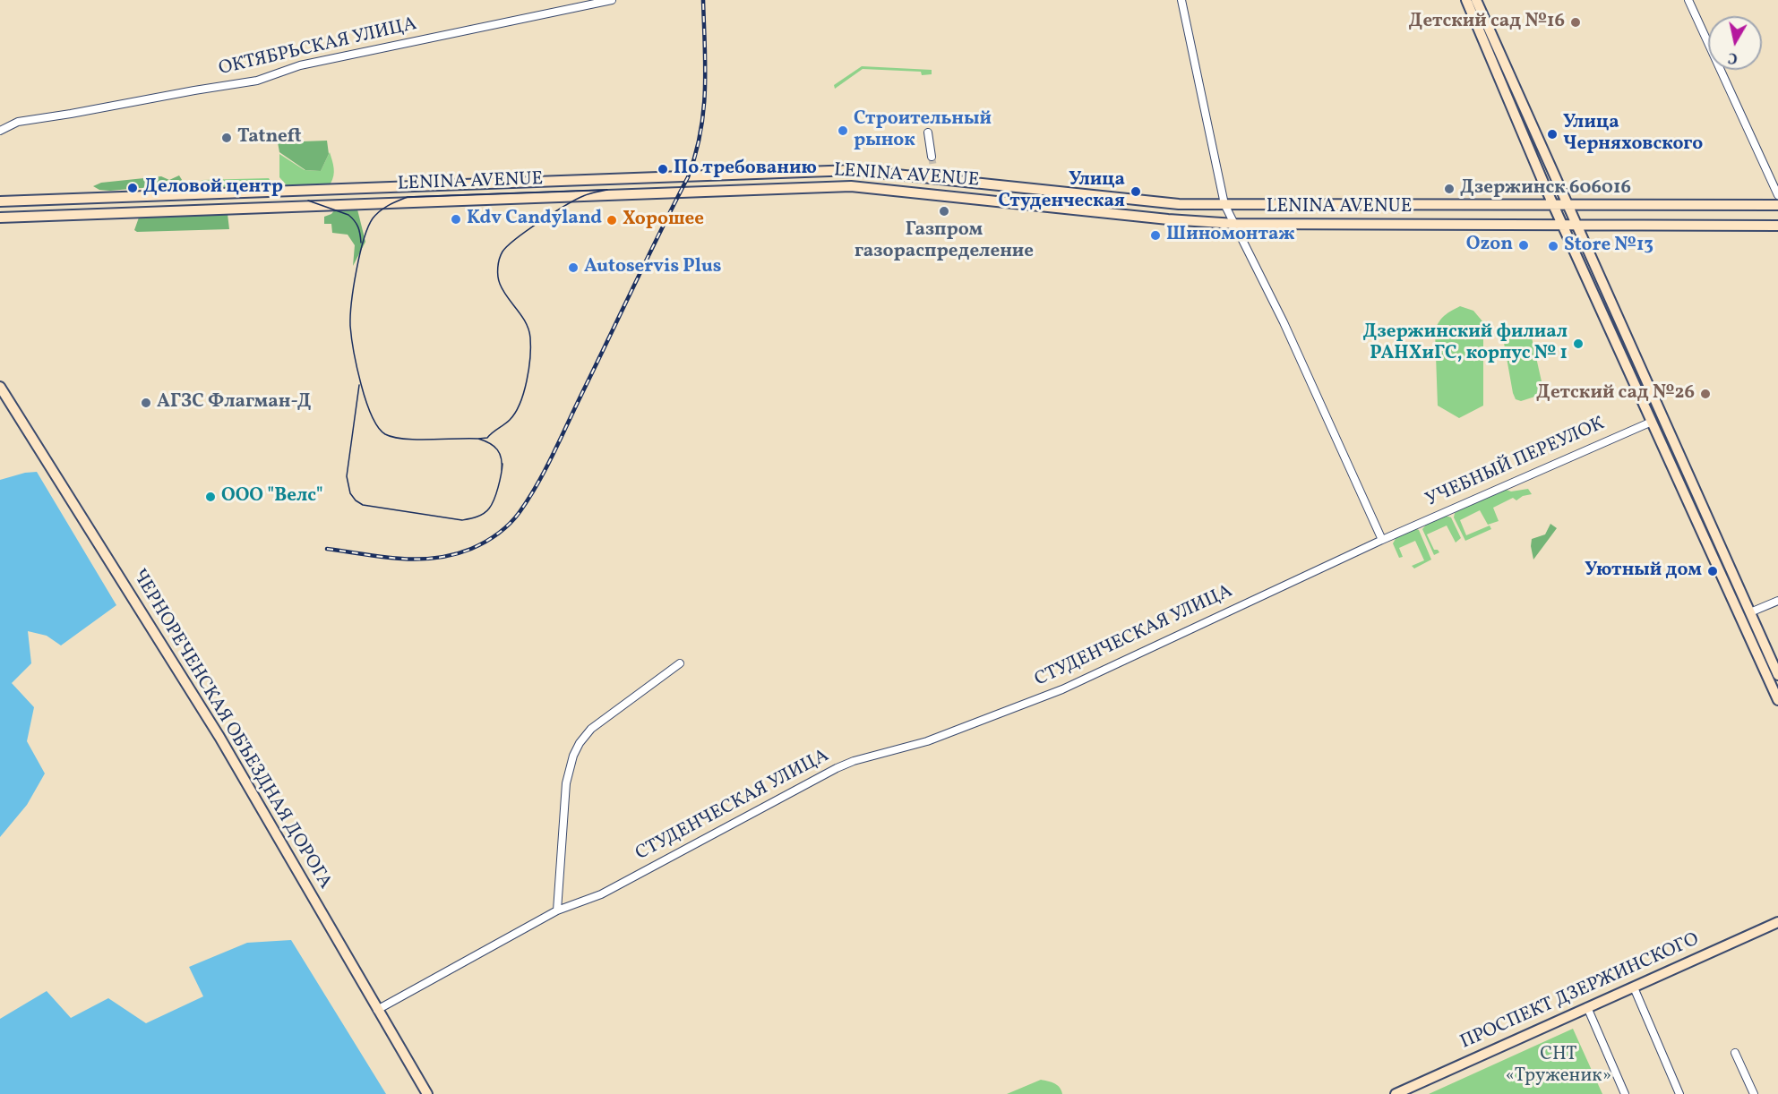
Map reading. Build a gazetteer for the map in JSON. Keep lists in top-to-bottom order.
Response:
{
  "streets": {
    "main road": [
      "LENINA AVENUE",
      "УЧЕБНЫЙ ПЕРЕУЛОК",
      "ЧЕРНОРЕЧЕНСКАЯ ОБЪЕЗДНАЯ ДОРОГА",
      "ПРОСПЕКТ ДЗЕРЖИНСКОГО"
    ],
    "street": ["ОКТЯБРЬСКАЯ УЛИЦА", "СТУДЕНЧЕСКАЯ УЛИЦА"]
  },
  "crossings": [
    ["УЧЕБНЫЙ ПЕРЕУЛОК", "СТУДЕНЧЕСКАЯ УЛИЦА"],
    ["СТУДЕНЧЕСКАЯ УЛИЦА", "ЧЕРНОРЕЧЕНСКАЯ ОБЪЕЗДНАЯ ДОРОГА"]
  ],
  "parks": ["СНТ «Труженик»"],
  "places": [
    "Детский сад №16",
    "Строительный рынок",
    "Улица Черняховского",
    "Tatneft",
    "По требованию",
    "Деловой центр",
    "Дзержинск 606016",
    "Улица Студенческая",
    "Газпром газораспределение",
    "Kdv Candyland",
    "Хорошее",
    "Шиномонтаж",
    "Ozon",
    "Store №13",
    "Autoservis Plus",
    "Дзержинский филиал РАНХиГС, корпус № 1",
    "Детский сад №26",
    "АГЗС Флагман-Д",
    "ООО \"Велс\"",
    "Уютный дом"
  ],
  "north": "bottom"
}
